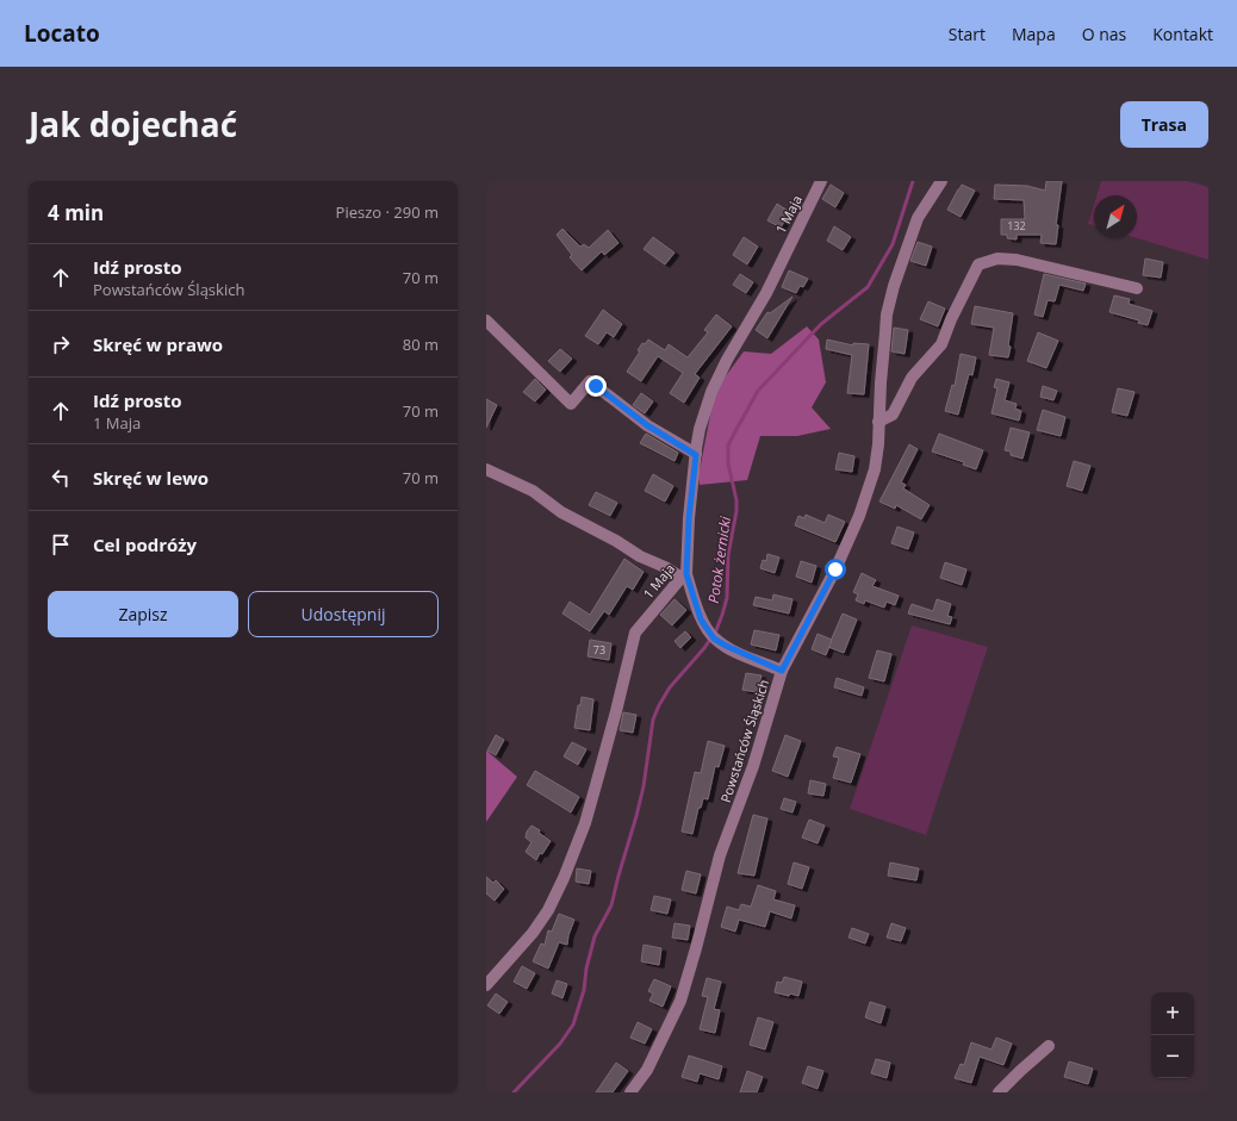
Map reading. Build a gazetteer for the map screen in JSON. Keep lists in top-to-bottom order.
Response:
{
  "streets": {
    "street": ["1 Maja", "Powstańców Śląskich"]
  },
  "water": ["Potok żernicki"],
  "house_numbers": ["132", "73"],
  "north": "top right",
  "page": {
    "header": "Locato",
    "nav": [
      "Start",
      "Mapa",
      "O nas",
      "Kontakt"
    ],
    "title": "Jak dojechać",
    "buttons": [
      "Trasa",
      ["Zapisz", "Udostępnij"]
    ],
    "heading": ["4 min", "Pieszo · 290 m"],
    "list": [
      ["Idź prosto", "Powstańców Śląskich", "70 m"],
      ["Skręć w prawo", "80 m"],
      ["Idź prosto", "1 Maja", "70 m"],
      ["Skręć w lewo", "70 m"],
      "Cel podróży"
    ],
    "map_buttons": ["+", "−"]
  }
}
